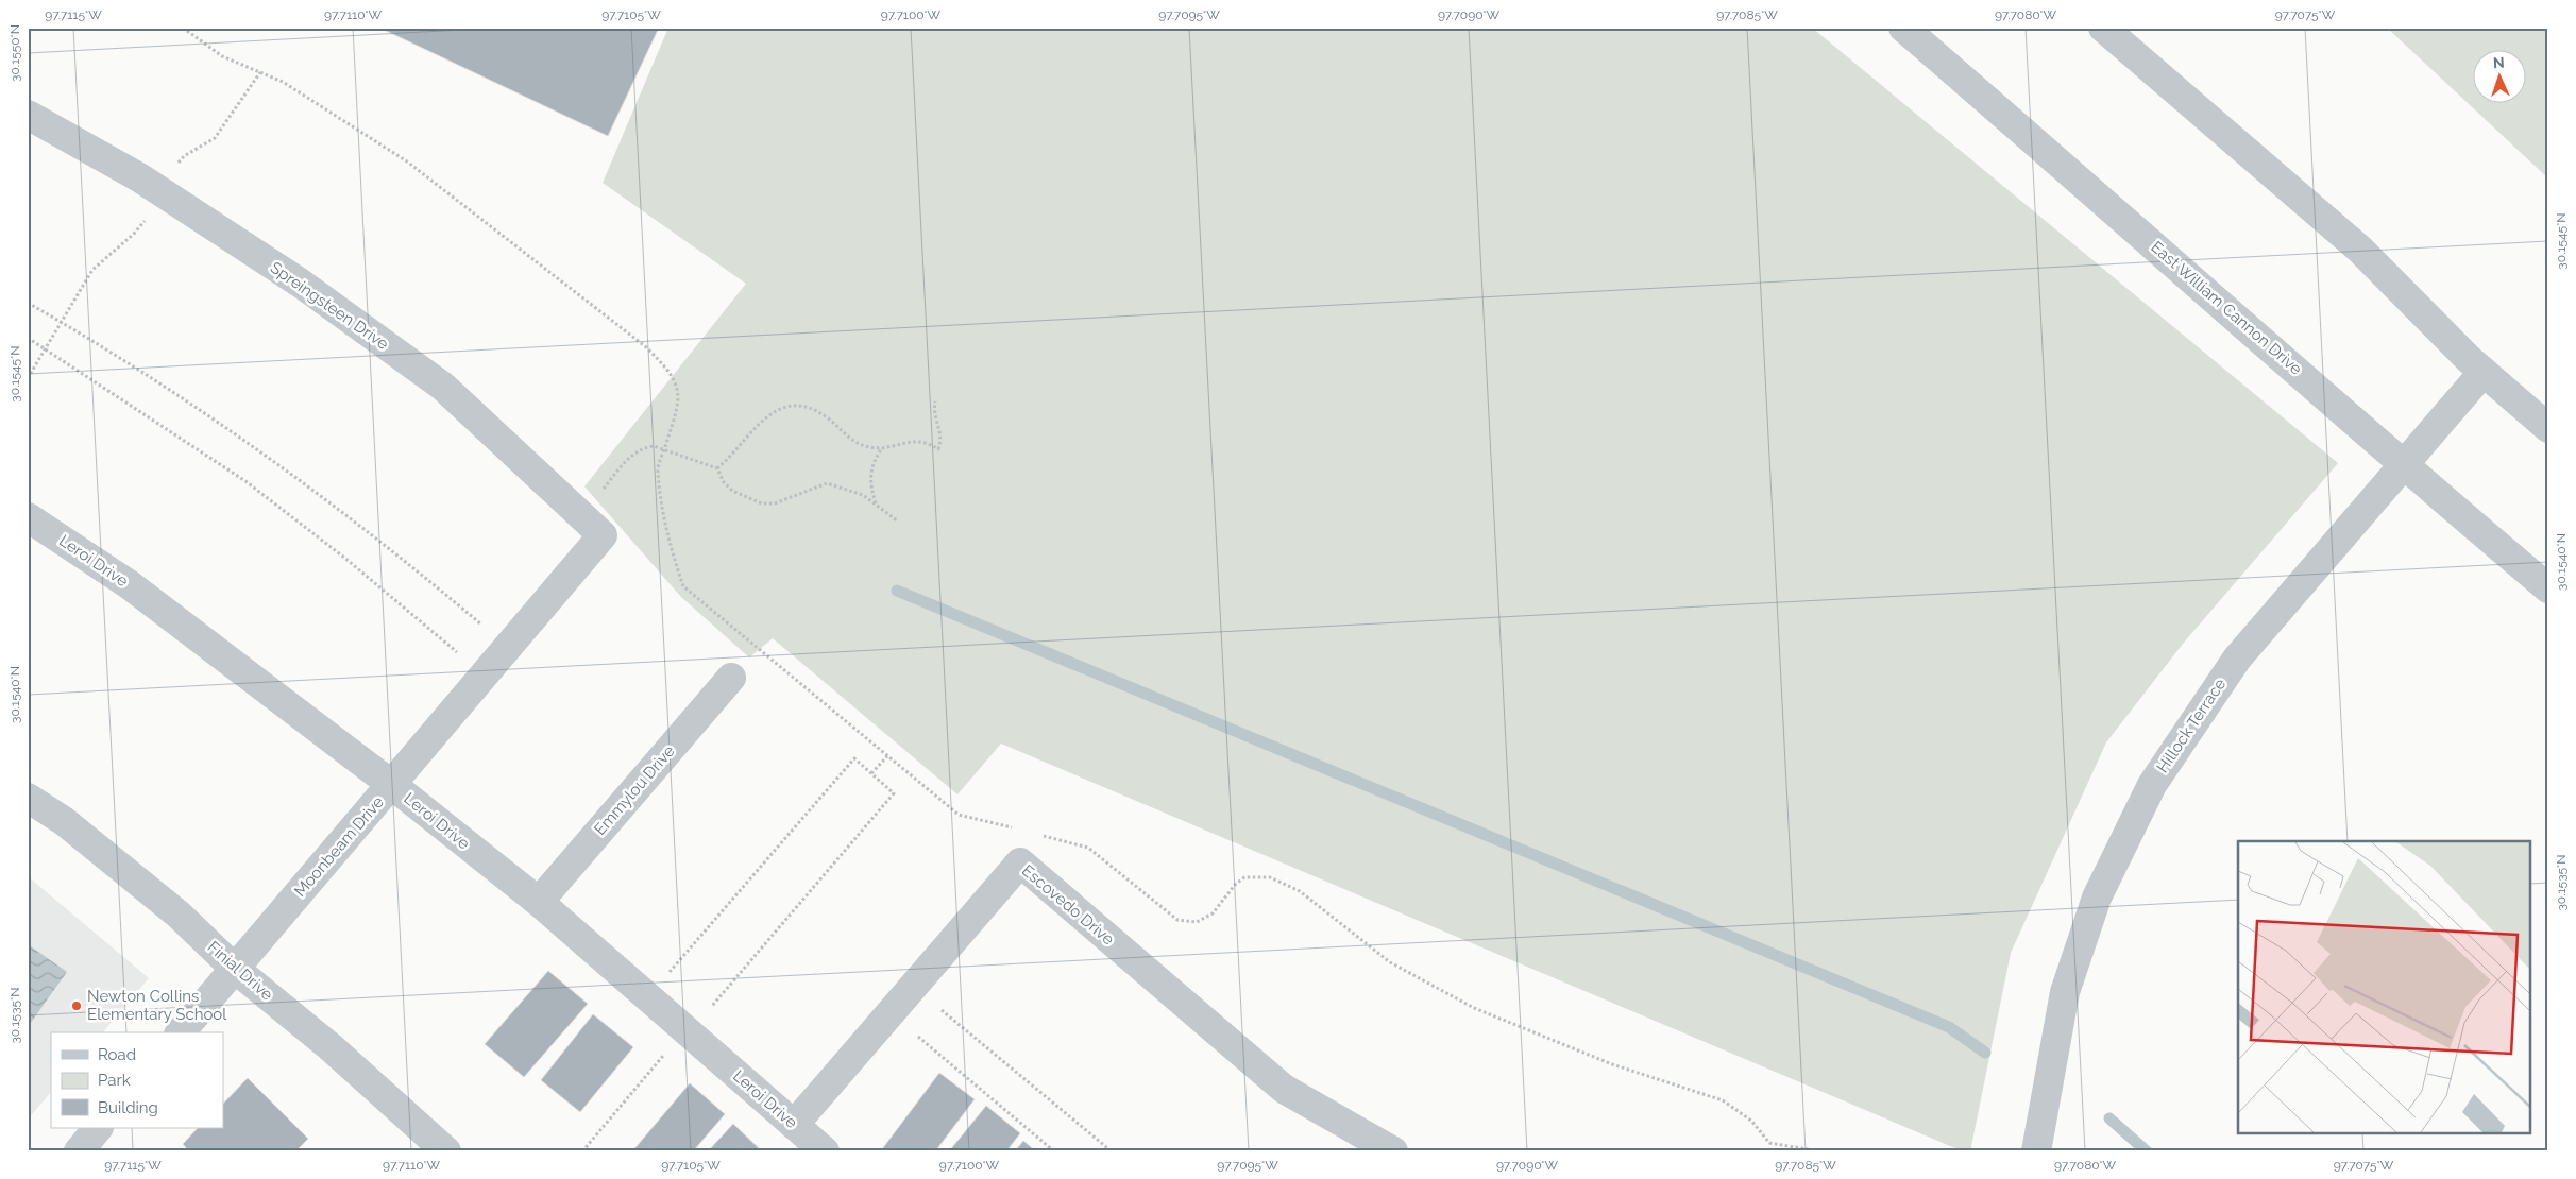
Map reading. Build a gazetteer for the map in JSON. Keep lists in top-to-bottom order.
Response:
{
  "streets": {
    "street": [
      "Spreingsteen Drive",
      "East William Cannon Drive",
      "Leroi Drive",
      "Hillock Terrace",
      "Emmylou Drive",
      "Moonbeam Drive",
      "Escovedo Drive",
      "Finial Drive"
    ]
  },
  "crossings": [
    ["Spreingsteen Drive", "Moonbeam Drive"],
    ["East William Cannon Drive", "Hillock Terrace"],
    ["Leroi Drive", "Emmylou Drive"],
    ["Leroi Drive", "Moonbeam Drive"],
    ["Leroi Drive", "Escovedo Drive"],
    ["Moonbeam Drive", "Finial Drive"]
  ],
  "places": ["Newton Collins Elementary School"],
  "legend": ["Road", "Park", "Building"],
  "north": "top",
  "coordinates": [
    "97.7115°W",
    "97.7110°W",
    "97.7105°W",
    "97.7100°W",
    "97.7095°W",
    "97.7090°W",
    "97.7085°W",
    "97.7080°W",
    "97.7075°W",
    "30.1550°N",
    "30.1545°N",
    "30.1540°N",
    "30.1535°N"
  ]
}
